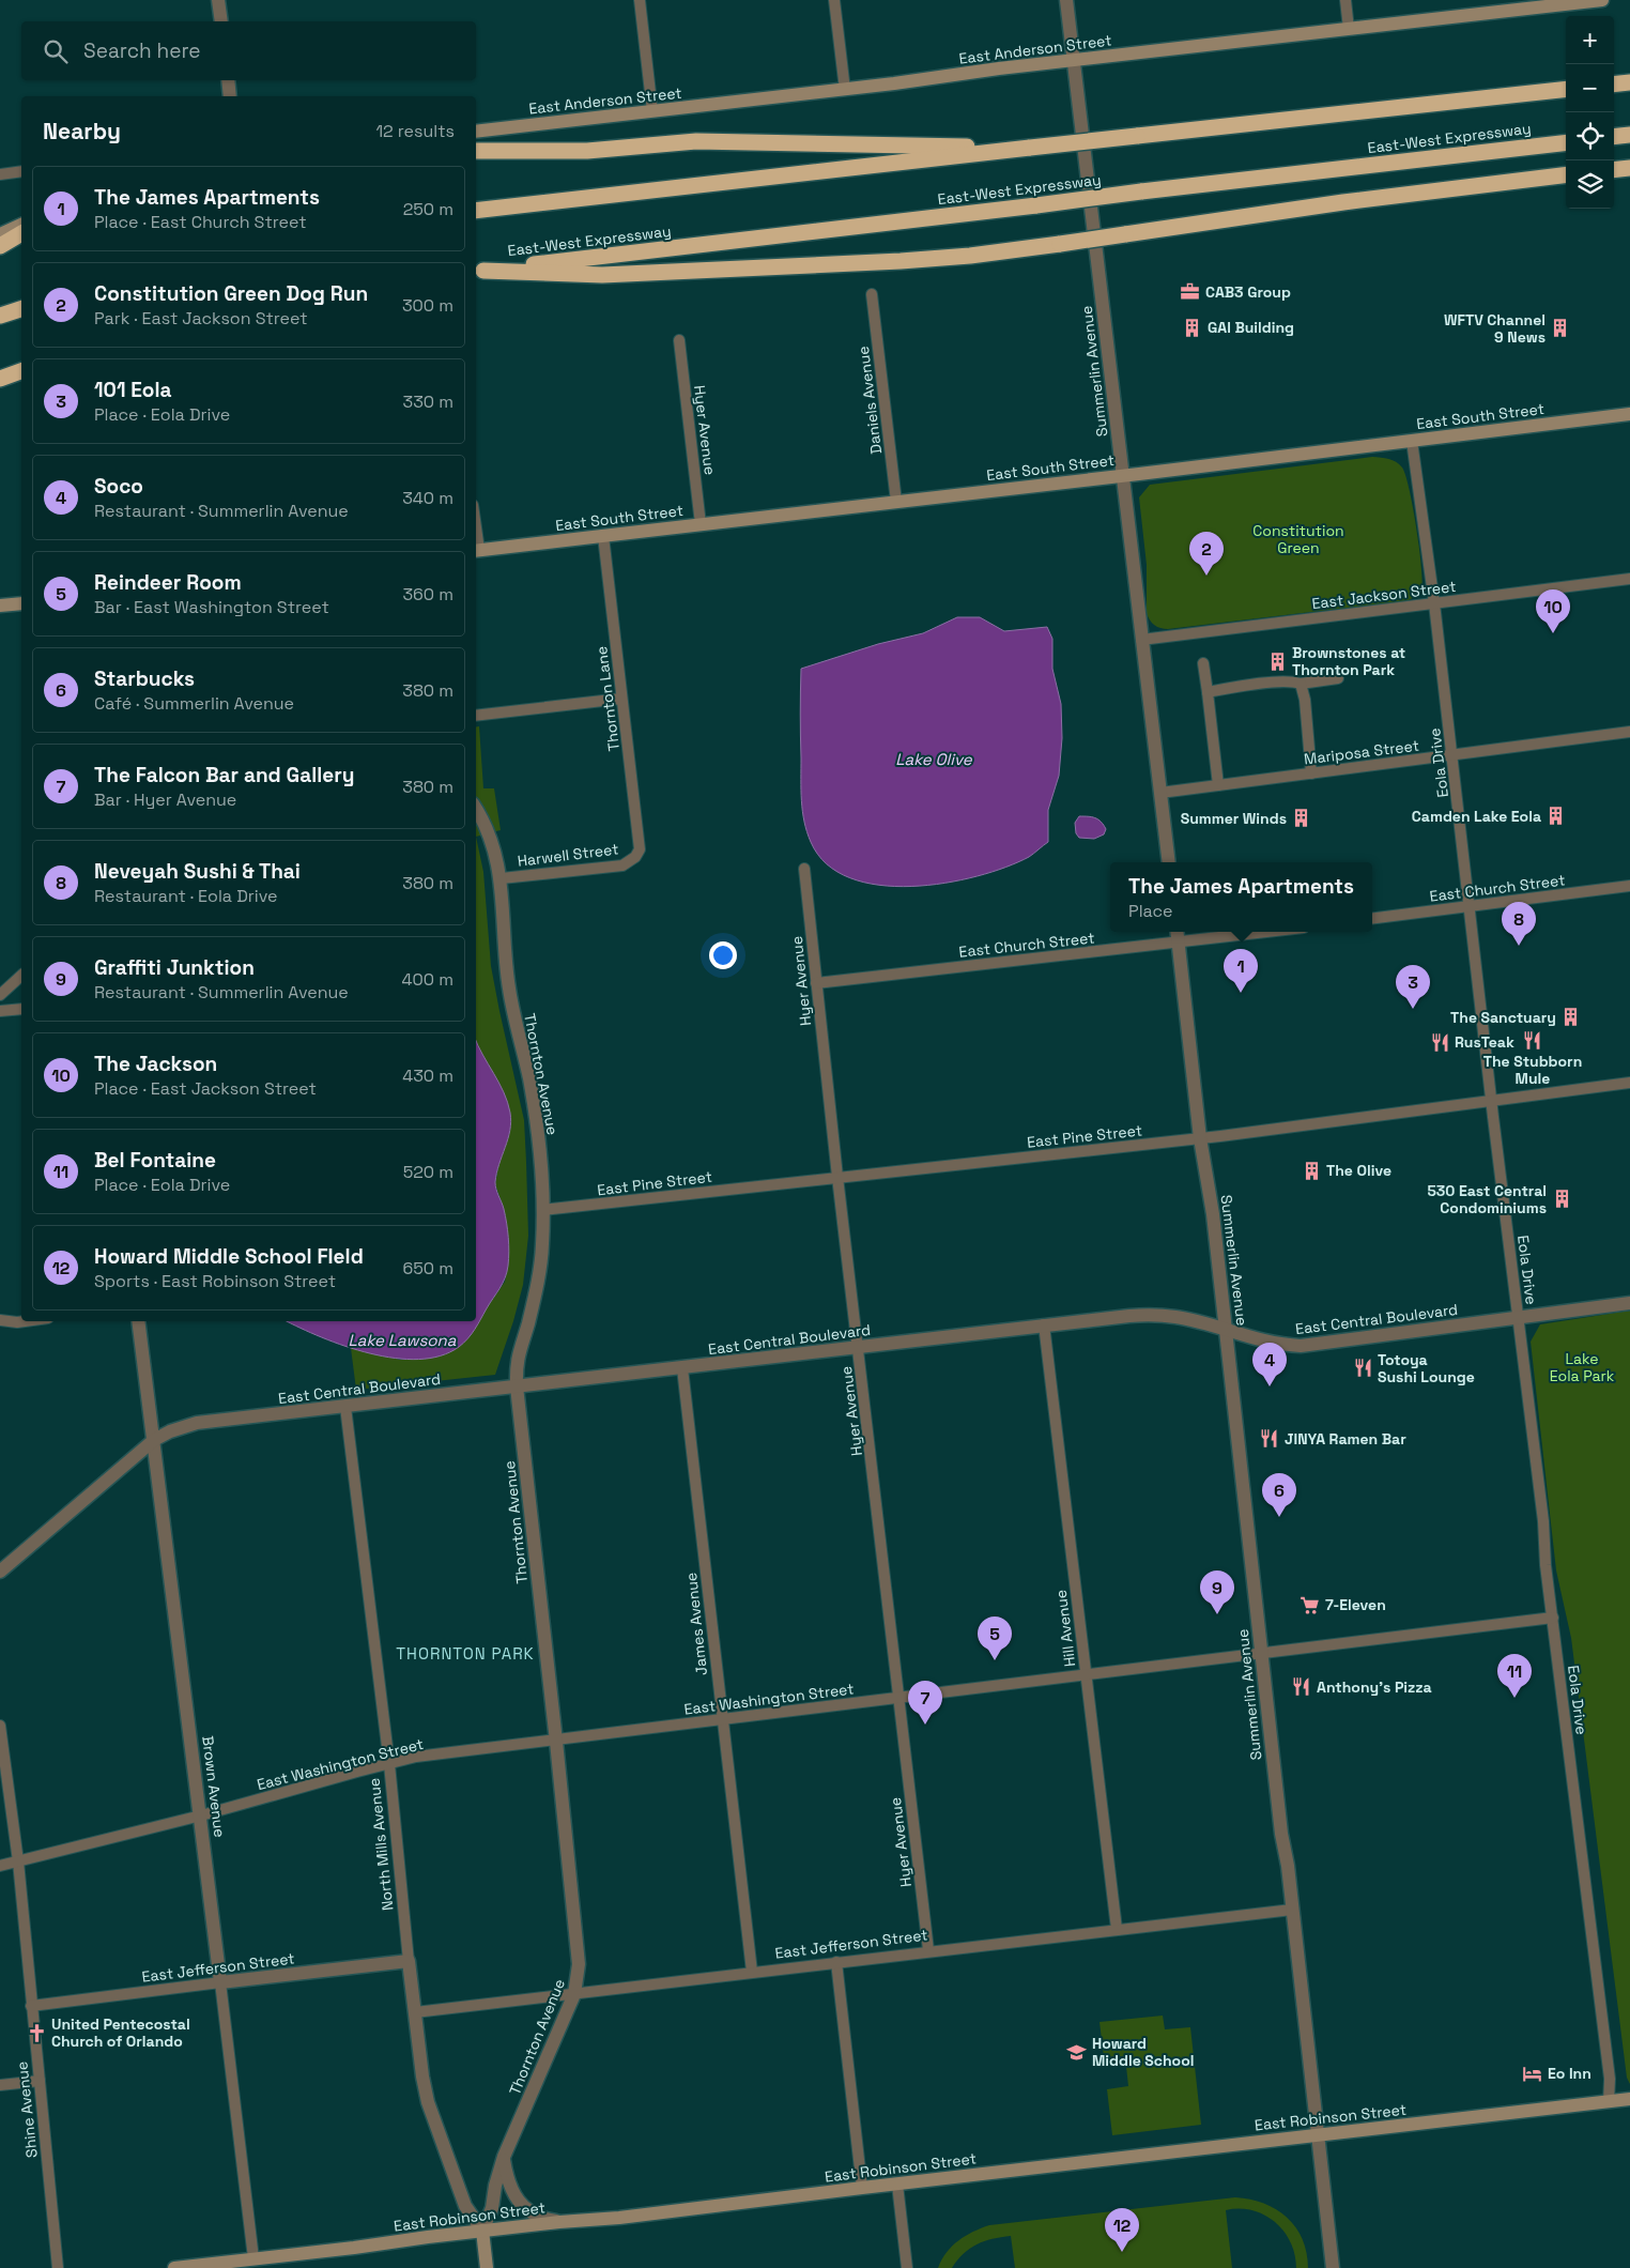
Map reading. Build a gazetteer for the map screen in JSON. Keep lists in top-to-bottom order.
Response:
{
  "streets": {
    "highway": ["East-West Expressway"],
    "main road": [
      "East Anderson Street",
      "East South Street",
      "North Mills Avenue",
      "East Robinson Street"
    ],
    "street": [
      "Summerlin Avenue",
      "Daniels Avenue",
      "Hyer Avenue",
      "East Jackson Street",
      "Thornton Lane",
      "Mariposa Street",
      "Eola Drive",
      "Harwell Street",
      "East Church Street",
      "Thornton Avenue",
      "East Pine Street",
      "East Central Boulevard",
      "James Avenue",
      "Hill Avenue",
      "East Washington Street",
      "Brown Avenue",
      "East Jefferson Street",
      "Shine Avenue"
    ]
  },
  "crossings": [
    ["East Anderson Street", "Summerlin Avenue"],
    ["Summerlin Avenue", "East South Street"],
    ["Summerlin Avenue", "East Jackson Street"],
    ["Summerlin Avenue", "Mariposa Street"],
    ["Summerlin Avenue", "East Church Street"],
    ["Summerlin Avenue", "East Pine Street"],
    ["Summerlin Avenue", "East Central Boulevard"],
    ["Summerlin Avenue", "East Washington Street"],
    ["Summerlin Avenue", "East Jefferson Street"],
    ["Summerlin Avenue", "East Robinson Street"],
    ["Daniels Avenue", "East South Street"],
    ["East South Street", "Hyer Avenue"],
    ["East South Street", "Thornton Lane"],
    ["East South Street", "Eola Drive"],
    ["Hyer Avenue", "East Church Street"],
    ["Hyer Avenue", "East Pine Street"],
    ["Hyer Avenue", "East Central Boulevard"],
    ["Hyer Avenue", "East Washington Street"],
    ["Hyer Avenue", "East Jefferson Street"],
    ["East Jackson Street", "Eola Drive"],
    ["Thornton Lane", "Harwell Street"],
    ["Mariposa Street", "Eola Drive"],
    ["Eola Drive", "East Church Street"],
    ["Eola Drive", "East Pine Street"],
    ["Eola Drive", "East Central Boulevard"],
    ["Eola Drive", "East Washington Street"],
    ["Eola Drive", "East Robinson Street"],
    ["Harwell Street", "Thornton Avenue"],
    ["Thornton Avenue", "East Pine Street"],
    ["Thornton Avenue", "East Central Boulevard"],
    ["Thornton Avenue", "East Washington Street"],
    ["Thornton Avenue", "North Mills Avenue"],
    ["Thornton Avenue", "East Jefferson Street"],
    ["Thornton Avenue", "East Robinson Street"],
    ["East Central Boulevard", "James Avenue"],
    ["East Central Boulevard", "Hill Avenue"],
    ["East Central Boulevard", "Brown Avenue"],
    ["East Central Boulevard", "North Mills Avenue"],
    ["James Avenue", "East Washington Street"],
    ["James Avenue", "East Jefferson Street"],
    ["Hill Avenue", "East Washington Street"],
    ["Hill Avenue", "East Jefferson Street"],
    ["East Washington Street", "Brown Avenue"],
    ["East Washington Street", "North Mills Avenue"],
    ["East Washington Street", "Shine Avenue"],
    ["Brown Avenue", "East Jefferson Street"],
    ["Brown Avenue", "East Robinson Street"],
    ["North Mills Avenue", "East Jefferson Street"],
    ["North Mills Avenue", "East Robinson Street"],
    ["East Jefferson Street", "Shine Avenue"]
  ],
  "districts": ["THORNTON PARK"],
  "water": ["Lake Olive", "Lake Lawsona"],
  "parks": ["Constitution Green", "Lake Eola Park"],
  "places": {
    "office": ["CAB3 Group"],
    "building": [
      "GAI Building",
      "WFTV Channel 9 News",
      "Brownstones at Thornton Park",
      "Camden Lake Eola",
      "Summer Winds",
      "The Sanctuary",
      "The Olive",
      "530 East Central Condominiums"
    ],
    "restaurant": [
      "The Stubborn Mule",
      "RusTeak",
      "Totoya Sushi Lounge",
      "JINYA Ramen Bar",
      "Anthony's Pizza"
    ],
    "supermarket": ["7-Eleven"],
    "church": ["United Pentecostal Church of Orlando"],
    "school or university": ["Howard Middle School"],
    "hotel": ["Eo Inn"]
  },
  "page": {
    "map_buttons": ["+", "−"],
    "search": "Search here",
    "heading": ["Nearby", "12 results"],
    "list": [
      {
        "mark": "1",
        "name": "The James Apartments",
        "note": "Place · East Church Street",
        "value": "250 m"
      },
      {
        "mark": "2",
        "name": "Constitution Green Dog Run",
        "note": "Park · East Jackson Street",
        "value": "300 m"
      },
      {
        "mark": "3",
        "name": "101 Eola",
        "note": "Place · Eola Drive",
        "value": "330 m"
      },
      {
        "mark": "4",
        "name": "Soco",
        "note": "Restaurant · Summerlin Avenue",
        "value": "340 m"
      },
      {
        "mark": "5",
        "name": "Reindeer Room",
        "note": "Bar · East Washington Street",
        "value": "360 m"
      },
      {
        "mark": "6",
        "name": "Starbucks",
        "note": "Café · Summerlin Avenue",
        "value": "380 m"
      },
      {
        "mark": "7",
        "name": "The Falcon Bar and Gallery",
        "note": "Bar · Hyer Avenue",
        "value": "380 m"
      },
      {
        "mark": "8",
        "name": "Neveyah Sushi & Thai",
        "note": "Restaurant · Eola Drive",
        "value": "380 m"
      },
      {
        "mark": "9",
        "name": "Graffiti Junktion",
        "note": "Restaurant · Summerlin Avenue",
        "value": "400 m"
      },
      {
        "mark": "10",
        "name": "The Jackson",
        "note": "Place · East Jackson Street",
        "value": "430 m"
      },
      {
        "mark": "11",
        "name": "Bel Fontaine",
        "note": "Place · Eola Drive",
        "value": "520 m"
      },
      {
        "mark": "12",
        "name": "Howard Middle School FIeld",
        "note": "Sports · East Robinson Street",
        "value": "650 m"
      }
    ],
    "pins": [
      "2",
      "10",
      "8",
      "1",
      "3",
      "4",
      "6",
      "9",
      "5",
      "11",
      "7",
      "12"
    ],
    "popup": ["The James Apartments", "Place"]
  }
}
